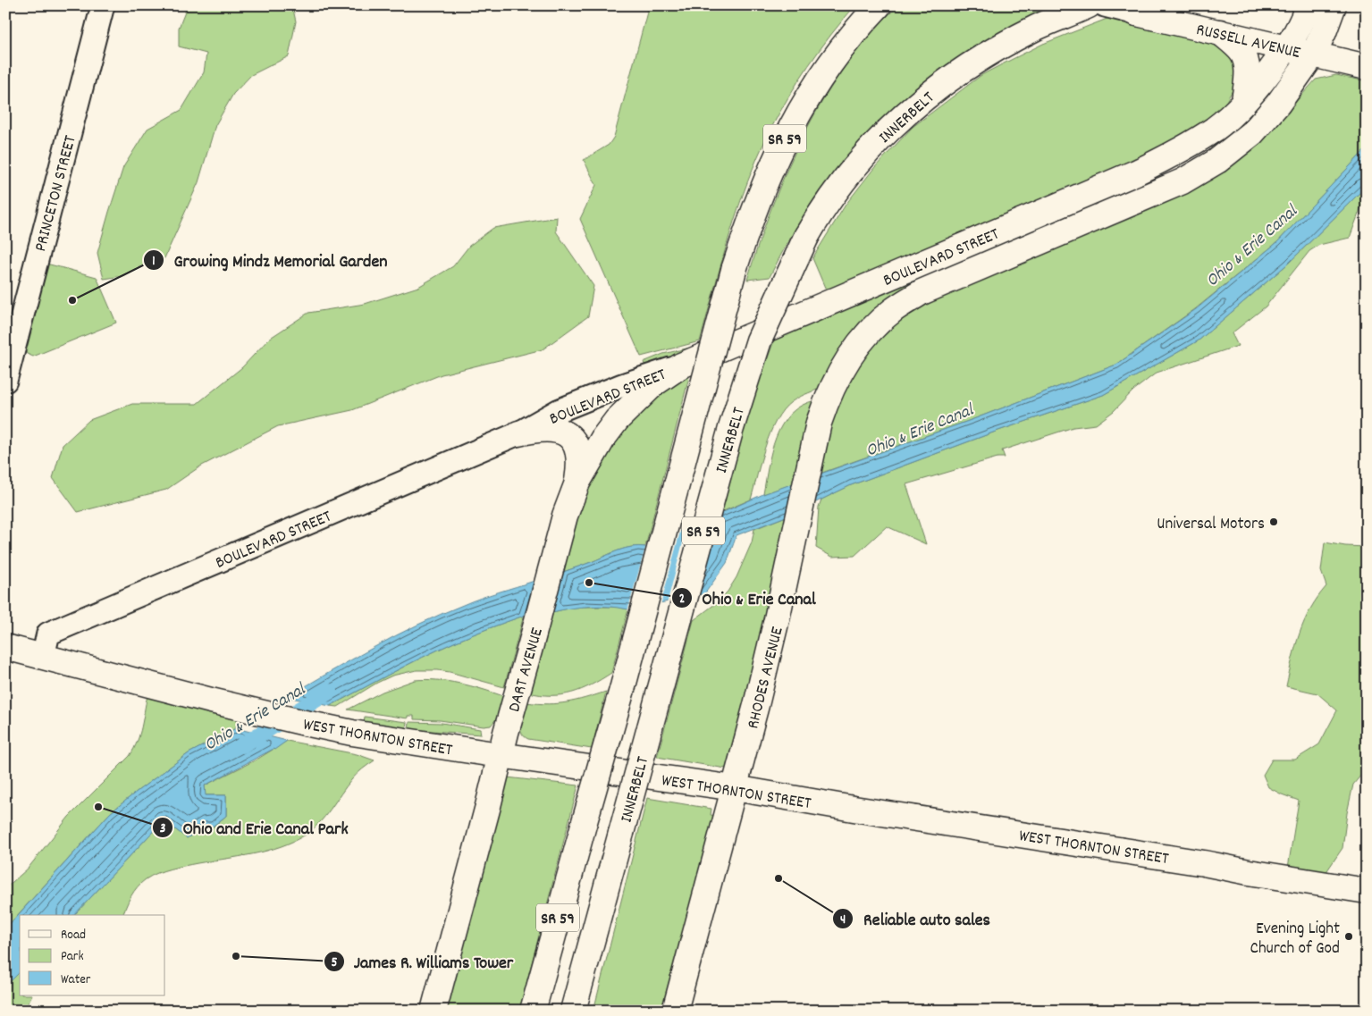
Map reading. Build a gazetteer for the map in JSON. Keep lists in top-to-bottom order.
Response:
{
  "streets": {
    "main road": [
      "RUSSELL AVENUE",
      "INNERBELT",
      "SR 59",
      "BOULEVARD STREET",
      "DART AVENUE",
      "RHODES AVENUE",
      "WEST THORNTON STREET"
    ],
    "street": ["PRINCETON STREET"]
  },
  "crossings": [
    ["RUSSELL AVENUE", "BOULEVARD STREET"],
    ["BOULEVARD STREET", "DART AVENUE"],
    ["BOULEVARD STREET", "RHODES AVENUE"],
    ["BOULEVARD STREET", "WEST THORNTON STREET"],
    ["DART AVENUE", "WEST THORNTON STREET"],
    ["RHODES AVENUE", "WEST THORNTON STREET"]
  ],
  "water": ["Ohio & Erie Canal"],
  "places": [
    "Growing Mindz Memorial Garden",
    "Universal Motors",
    "Ohio & Erie Canal",
    "Ohio and Erie Canal Park",
    "Reliable auto sales",
    "Evening Light Church of God",
    "James R. Williams Tower"
  ],
  "legend": ["Road", "Park", "Water"]
}
